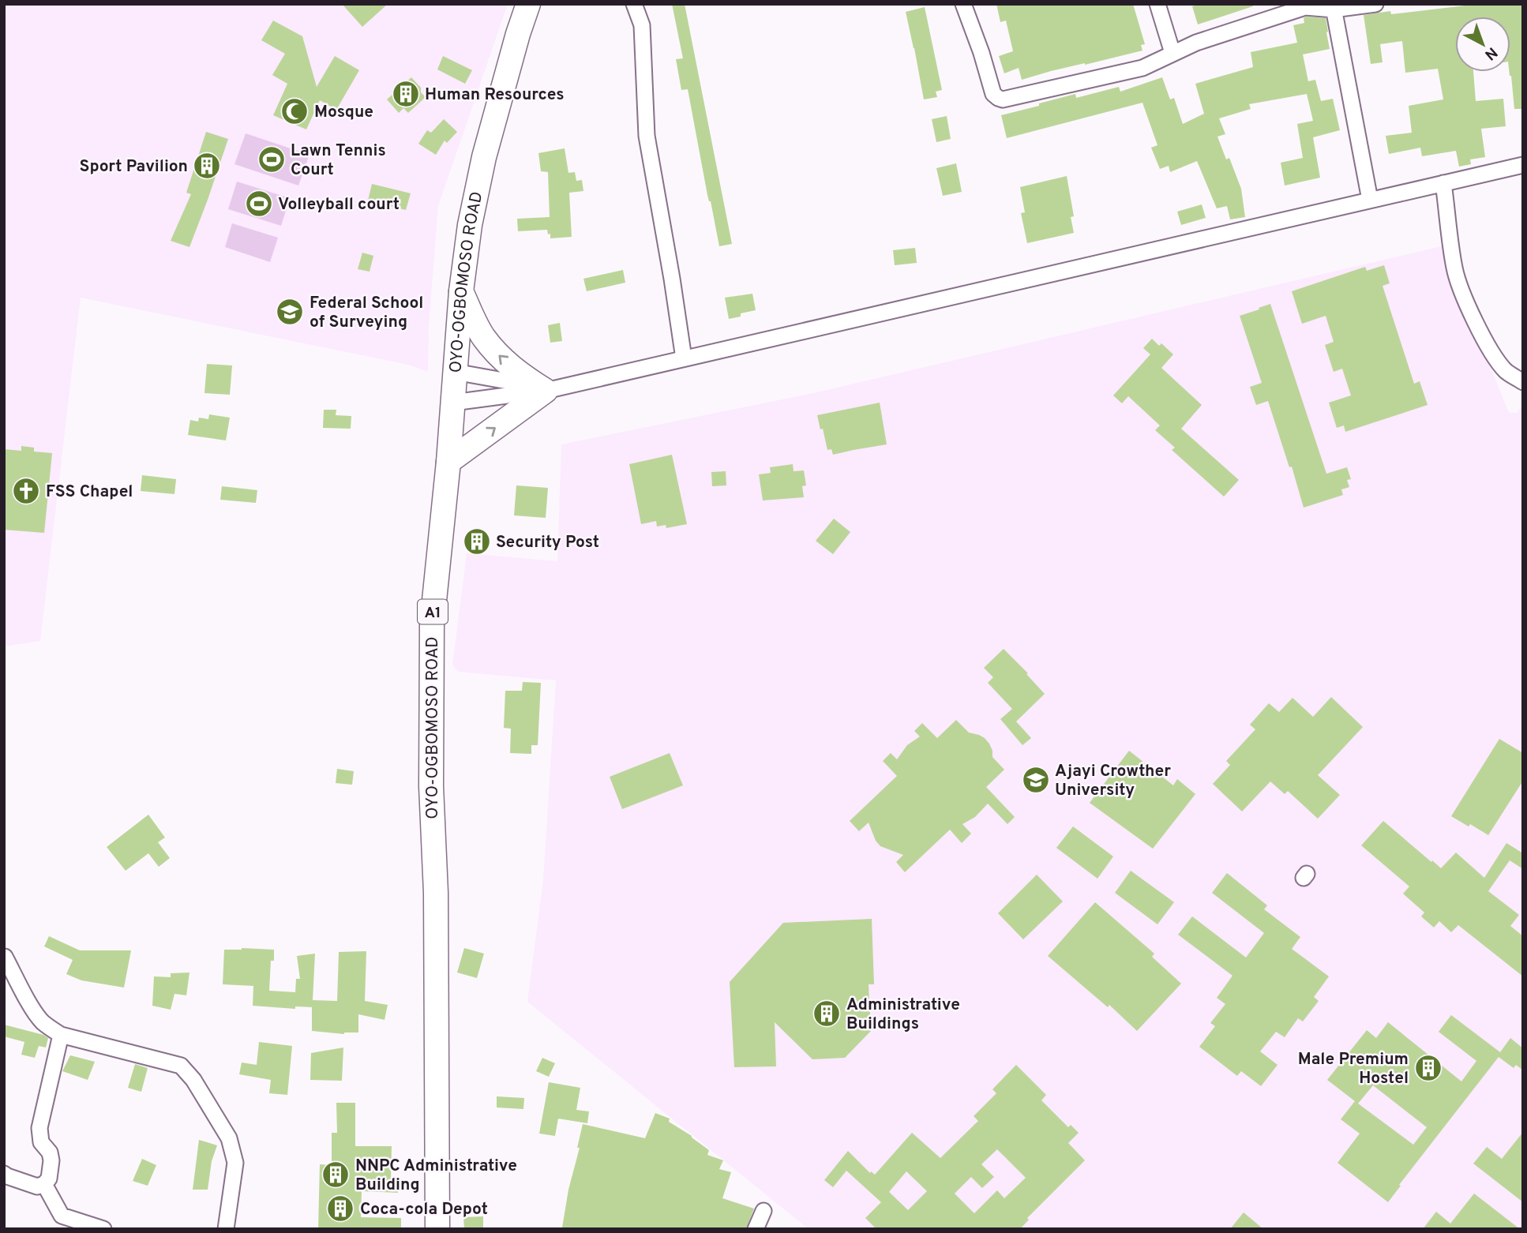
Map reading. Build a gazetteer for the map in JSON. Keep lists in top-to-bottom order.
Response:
{
  "streets": {
    "highway": ["OYO-OGBOMOSO ROAD", "A1"]
  },
  "places": {
    "building": [
      "Human Resources",
      "Sport Pavilion",
      "Security Post",
      "Administrative Buildings",
      "Male Premium Hostel",
      "NNPC Administrative Building",
      "Coca-cola Depot"
    ],
    "mosque": ["Mosque"],
    "sports": ["Lawn Tennis Court", "Volleyball court"],
    "school or university": ["Federal School of Surveying", "Ajayi Crowther University"],
    "church": ["FSS Chapel"]
  },
  "north": "bottom right"
}
